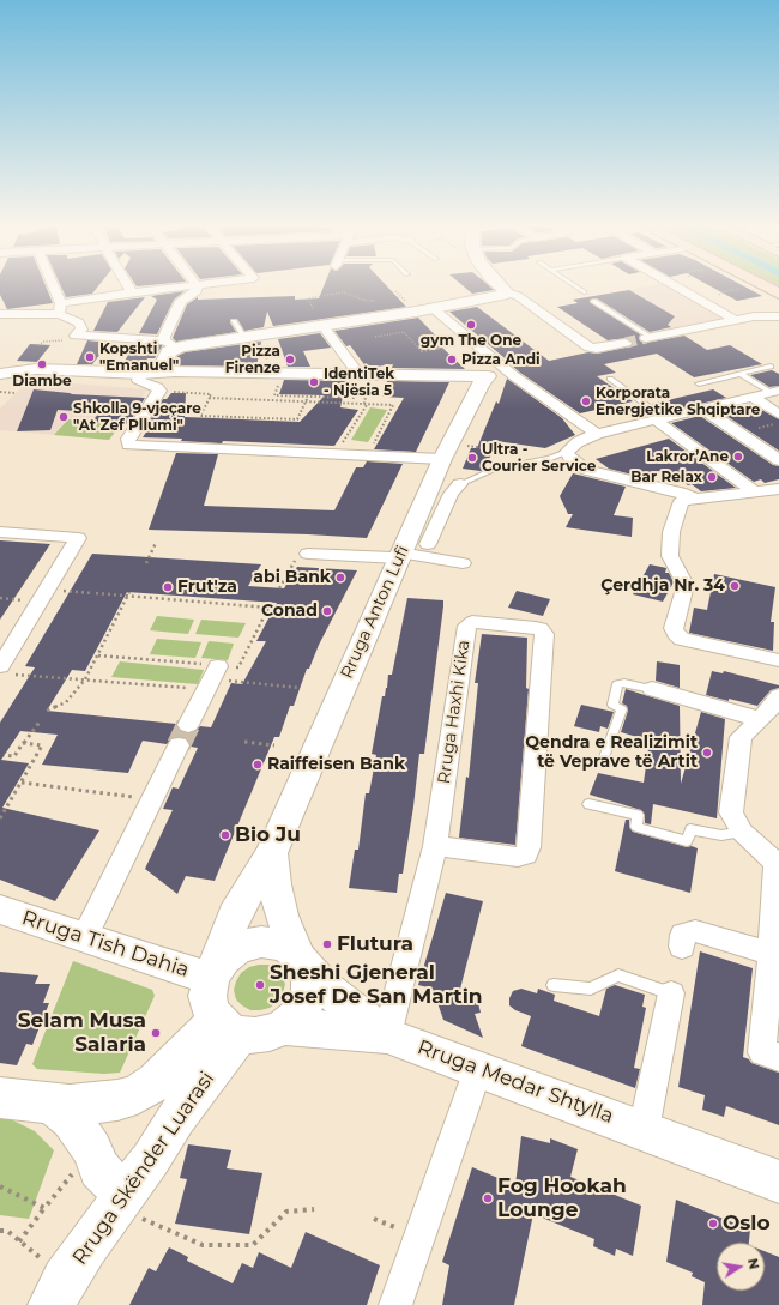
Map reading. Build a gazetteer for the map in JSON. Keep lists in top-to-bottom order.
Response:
{
  "streets": {
    "street": [
      "Rruga Anton Lufi",
      "Rruga Haxhi Kika",
      "Rruga Tish Dahia",
      "Rruga Medar Shtylla",
      "Rruga Skënder Luarasi"
    ]
  },
  "crossings": [
    ["Rruga Anton Lufi", "Rruga Tish Dahia"],
    ["Rruga Anton Lufi", "Rruga Medar Shtylla"],
    ["Rruga Anton Lufi", "Rruga Skënder Luarasi"],
    ["Rruga Haxhi Kika", "Rruga Medar Shtylla"],
    ["Rruga Tish Dahia", "Rruga Medar Shtylla"],
    ["Rruga Tish Dahia", "Rruga Skënder Luarasi"],
    ["Rruga Medar Shtylla", "Rruga Skënder Luarasi"]
  ],
  "places": [
    "gym The One",
    "Kopshti \"Emanuel\"",
    "Pizza Firenze",
    "Pizza Andi",
    "Diambe",
    "IdentiTek - Njësia 5",
    "Korporata Energjetike Shqiptare",
    "Shkolla 9-vjeçare \"At Zef Pllumi\"",
    "Lakror’Ane",
    "Ultra - Courier Service",
    "Bar Relax",
    "abi Bank",
    "Çerdhja Nr. 34",
    "Frut'za",
    "Conad",
    "Qendra e Realizimit të Veprave të Artit",
    "Raiffeisen Bank",
    "Bio Ju",
    "Flutura",
    "Sheshi Gjeneral Josef De San Martin",
    "Selam Musa Salaria",
    "Fog Hookah Lounge",
    "Oslo"
  ],
  "north": "right"
}
